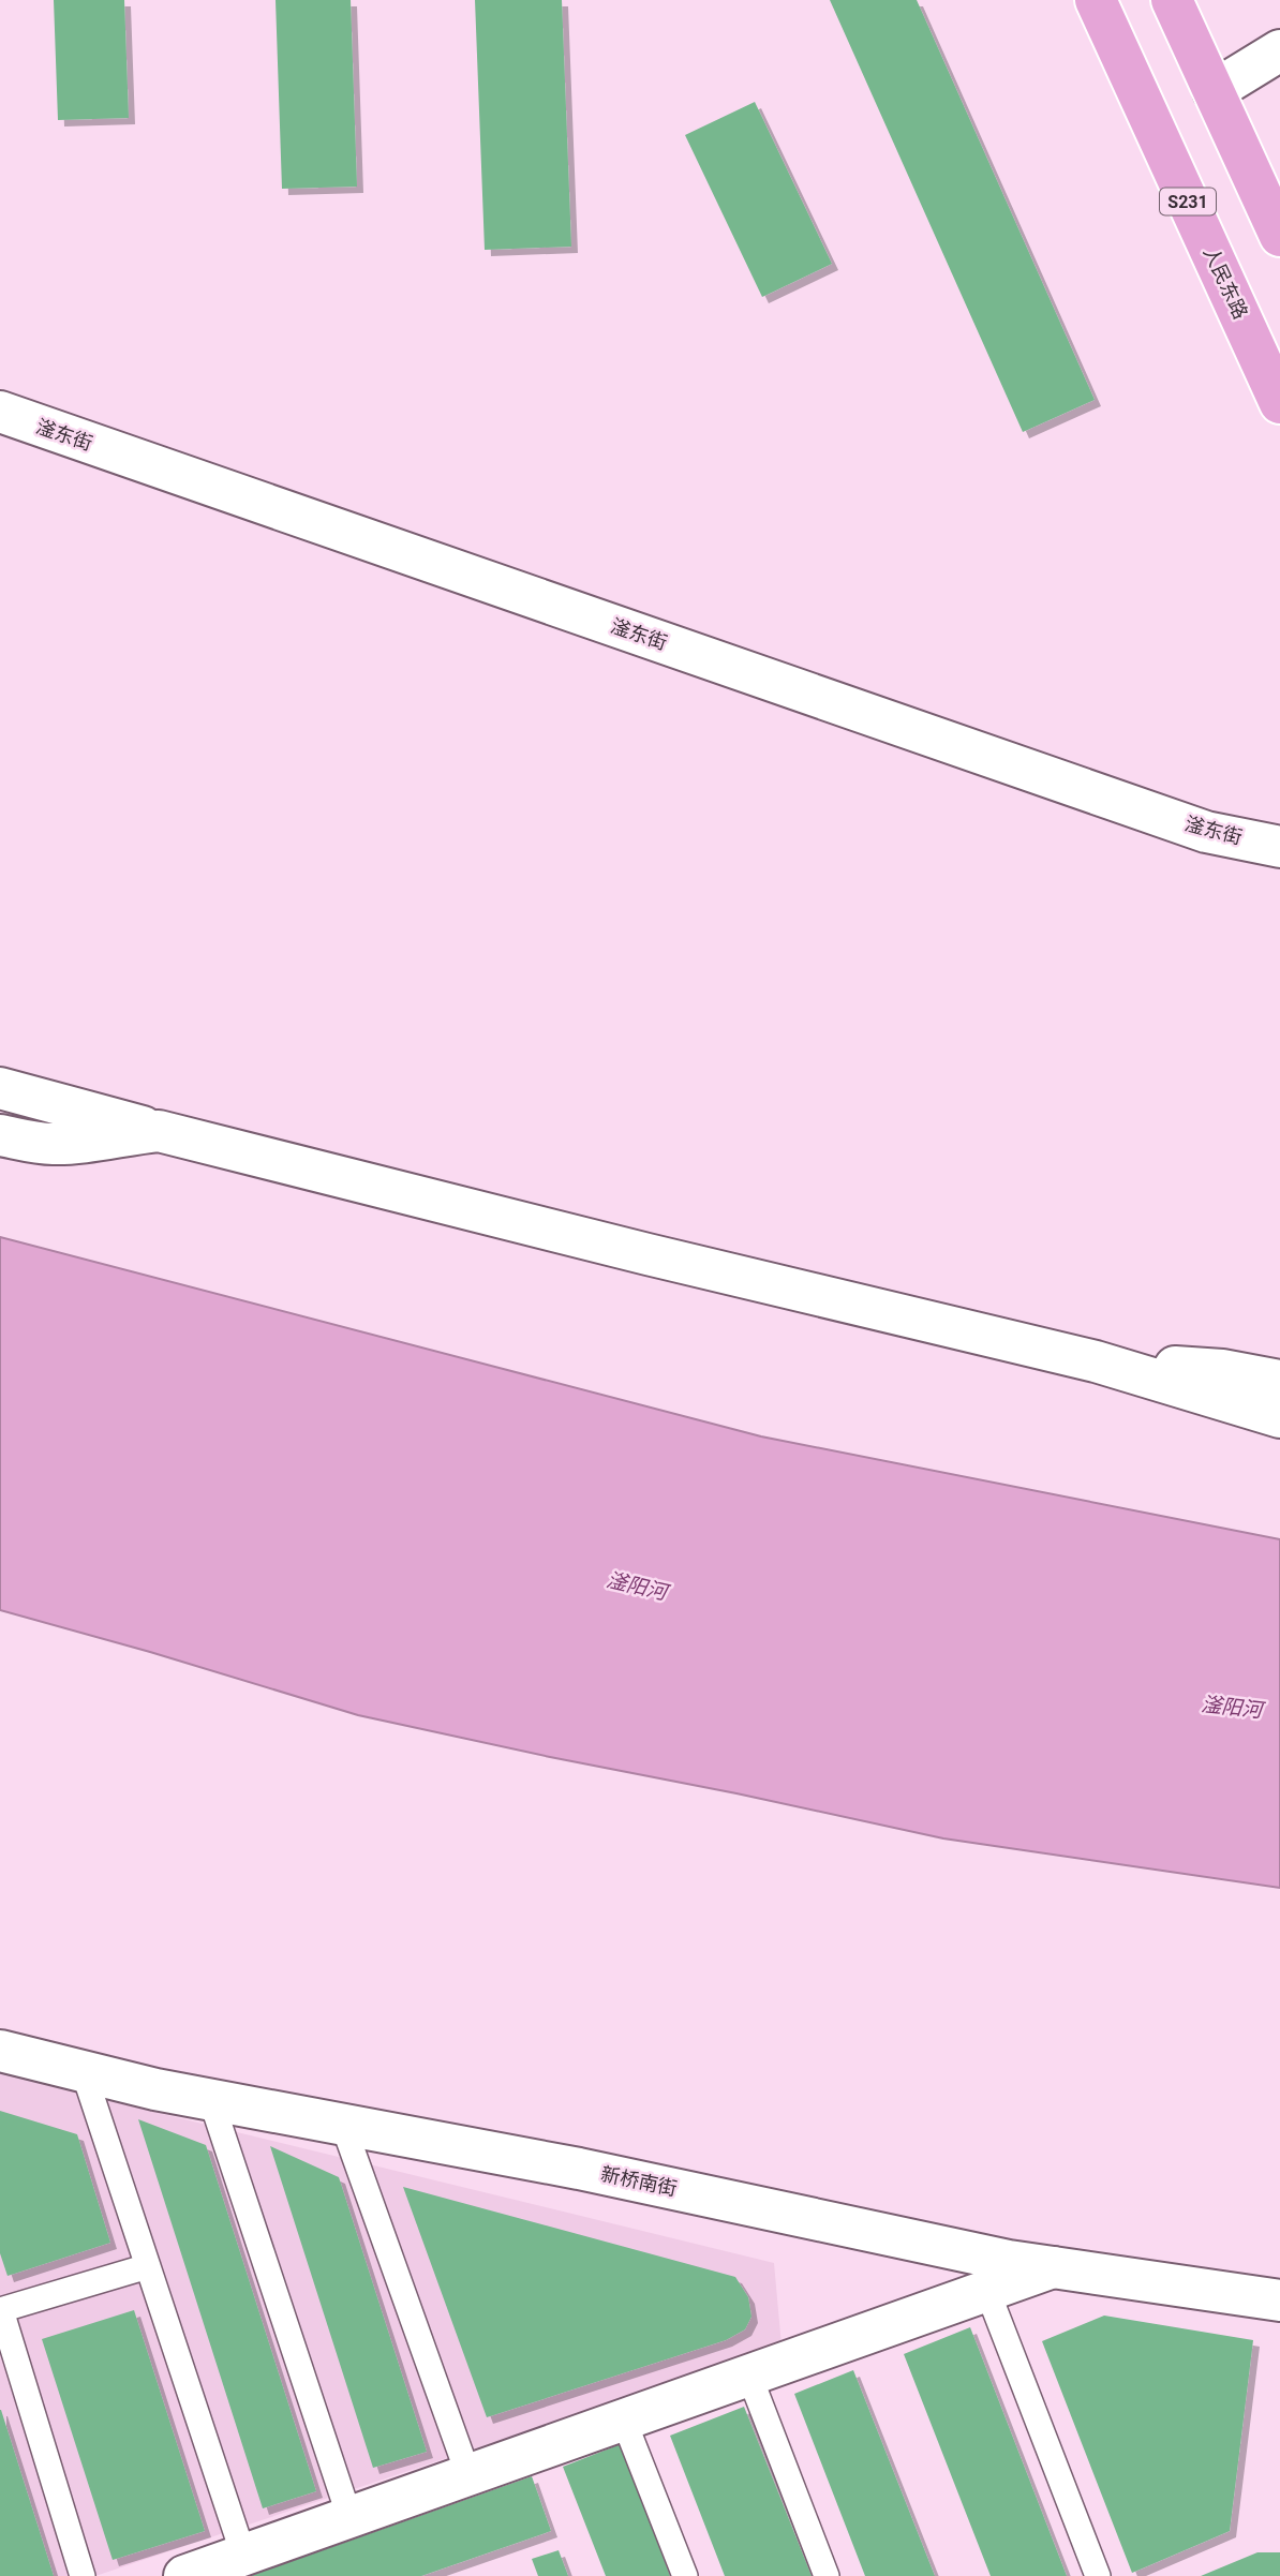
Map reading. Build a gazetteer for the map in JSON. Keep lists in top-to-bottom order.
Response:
{
  "streets": {
    "main road": ["S231", "人民东路"],
    "street": ["滏东街", "新桥南街"]
  },
  "water": ["滏阳河"]
}
